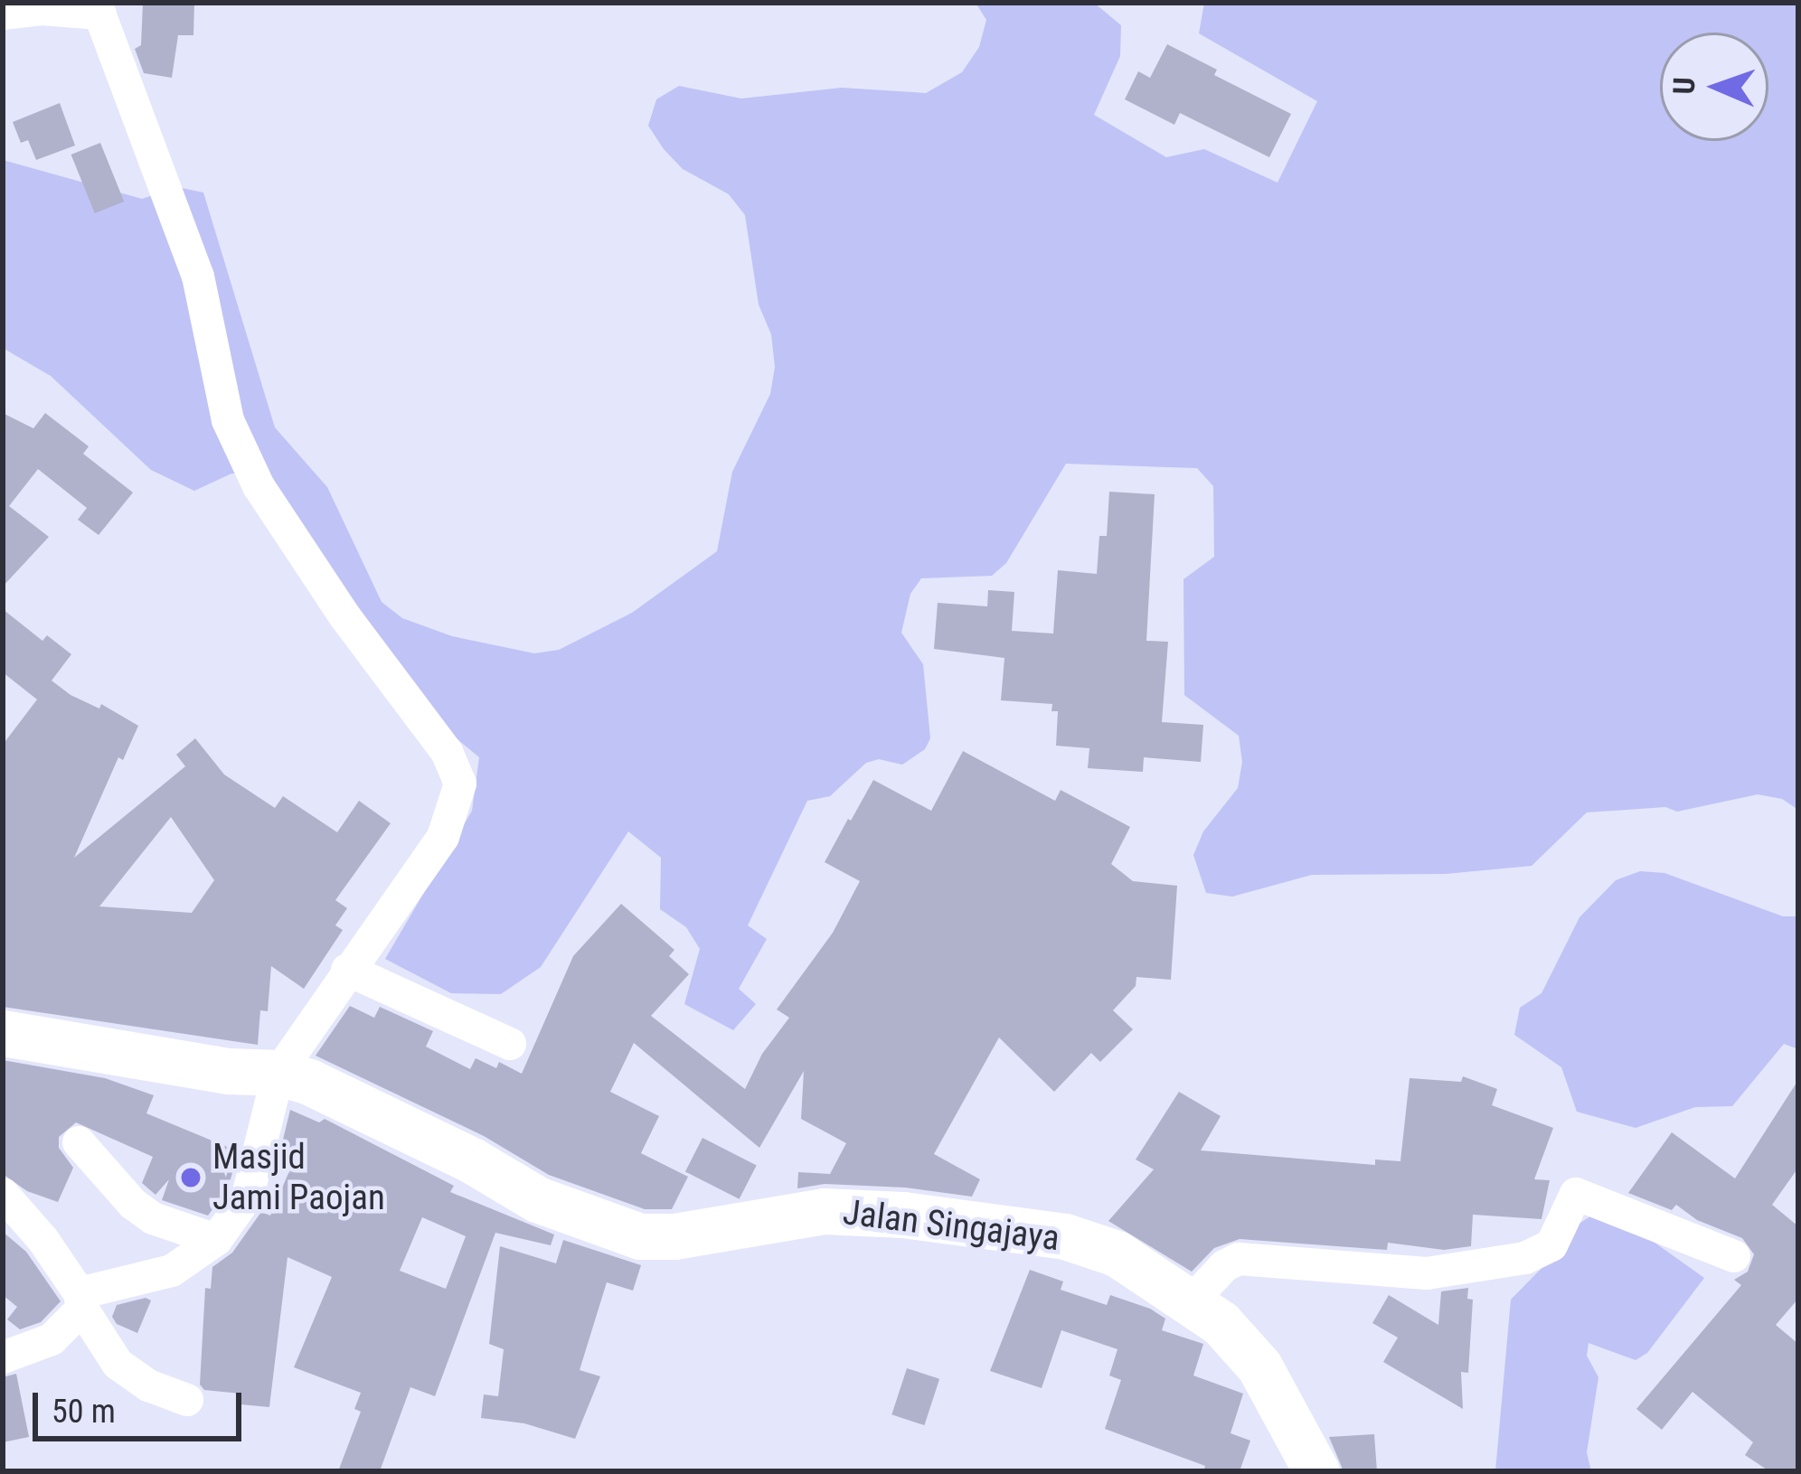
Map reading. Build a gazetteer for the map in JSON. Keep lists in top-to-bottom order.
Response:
{
  "streets": {
    "street": ["Jalan Singajaya"]
  },
  "places": ["Masjid Jami Paojan"],
  "scale_bar": "50 m",
  "north": "left"
}
